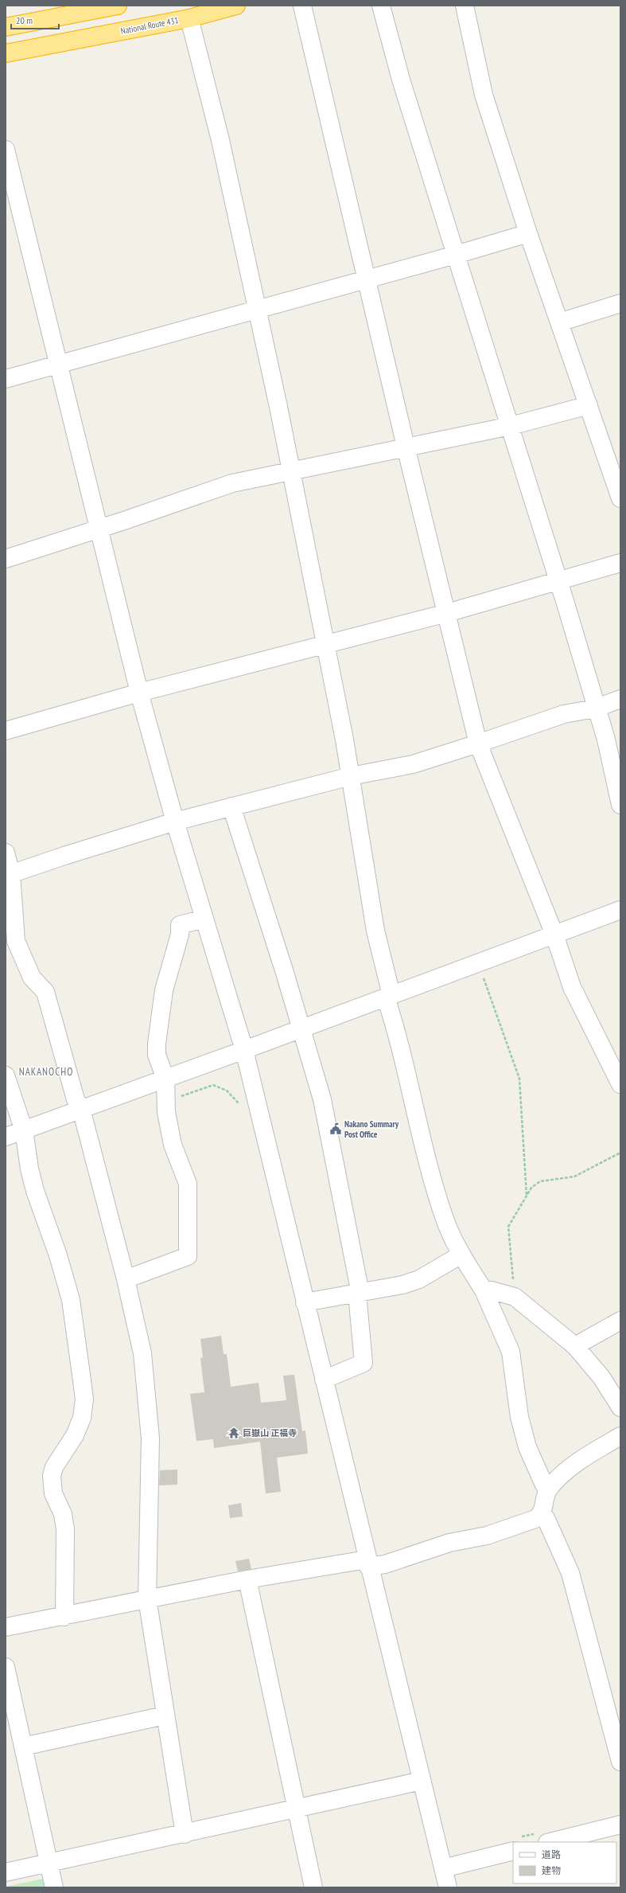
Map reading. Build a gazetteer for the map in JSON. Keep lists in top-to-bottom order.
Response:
{
  "streets": {
    "highway": ["National Route 431"]
  },
  "districts": ["NAKANOCHO"],
  "places": {
    "public building": ["Nakano Summary Post Office"],
    "temple": ["巨嶽山 正福寺"]
  },
  "legend": ["道路", "建物"],
  "scale_bar": "20 m"
}
